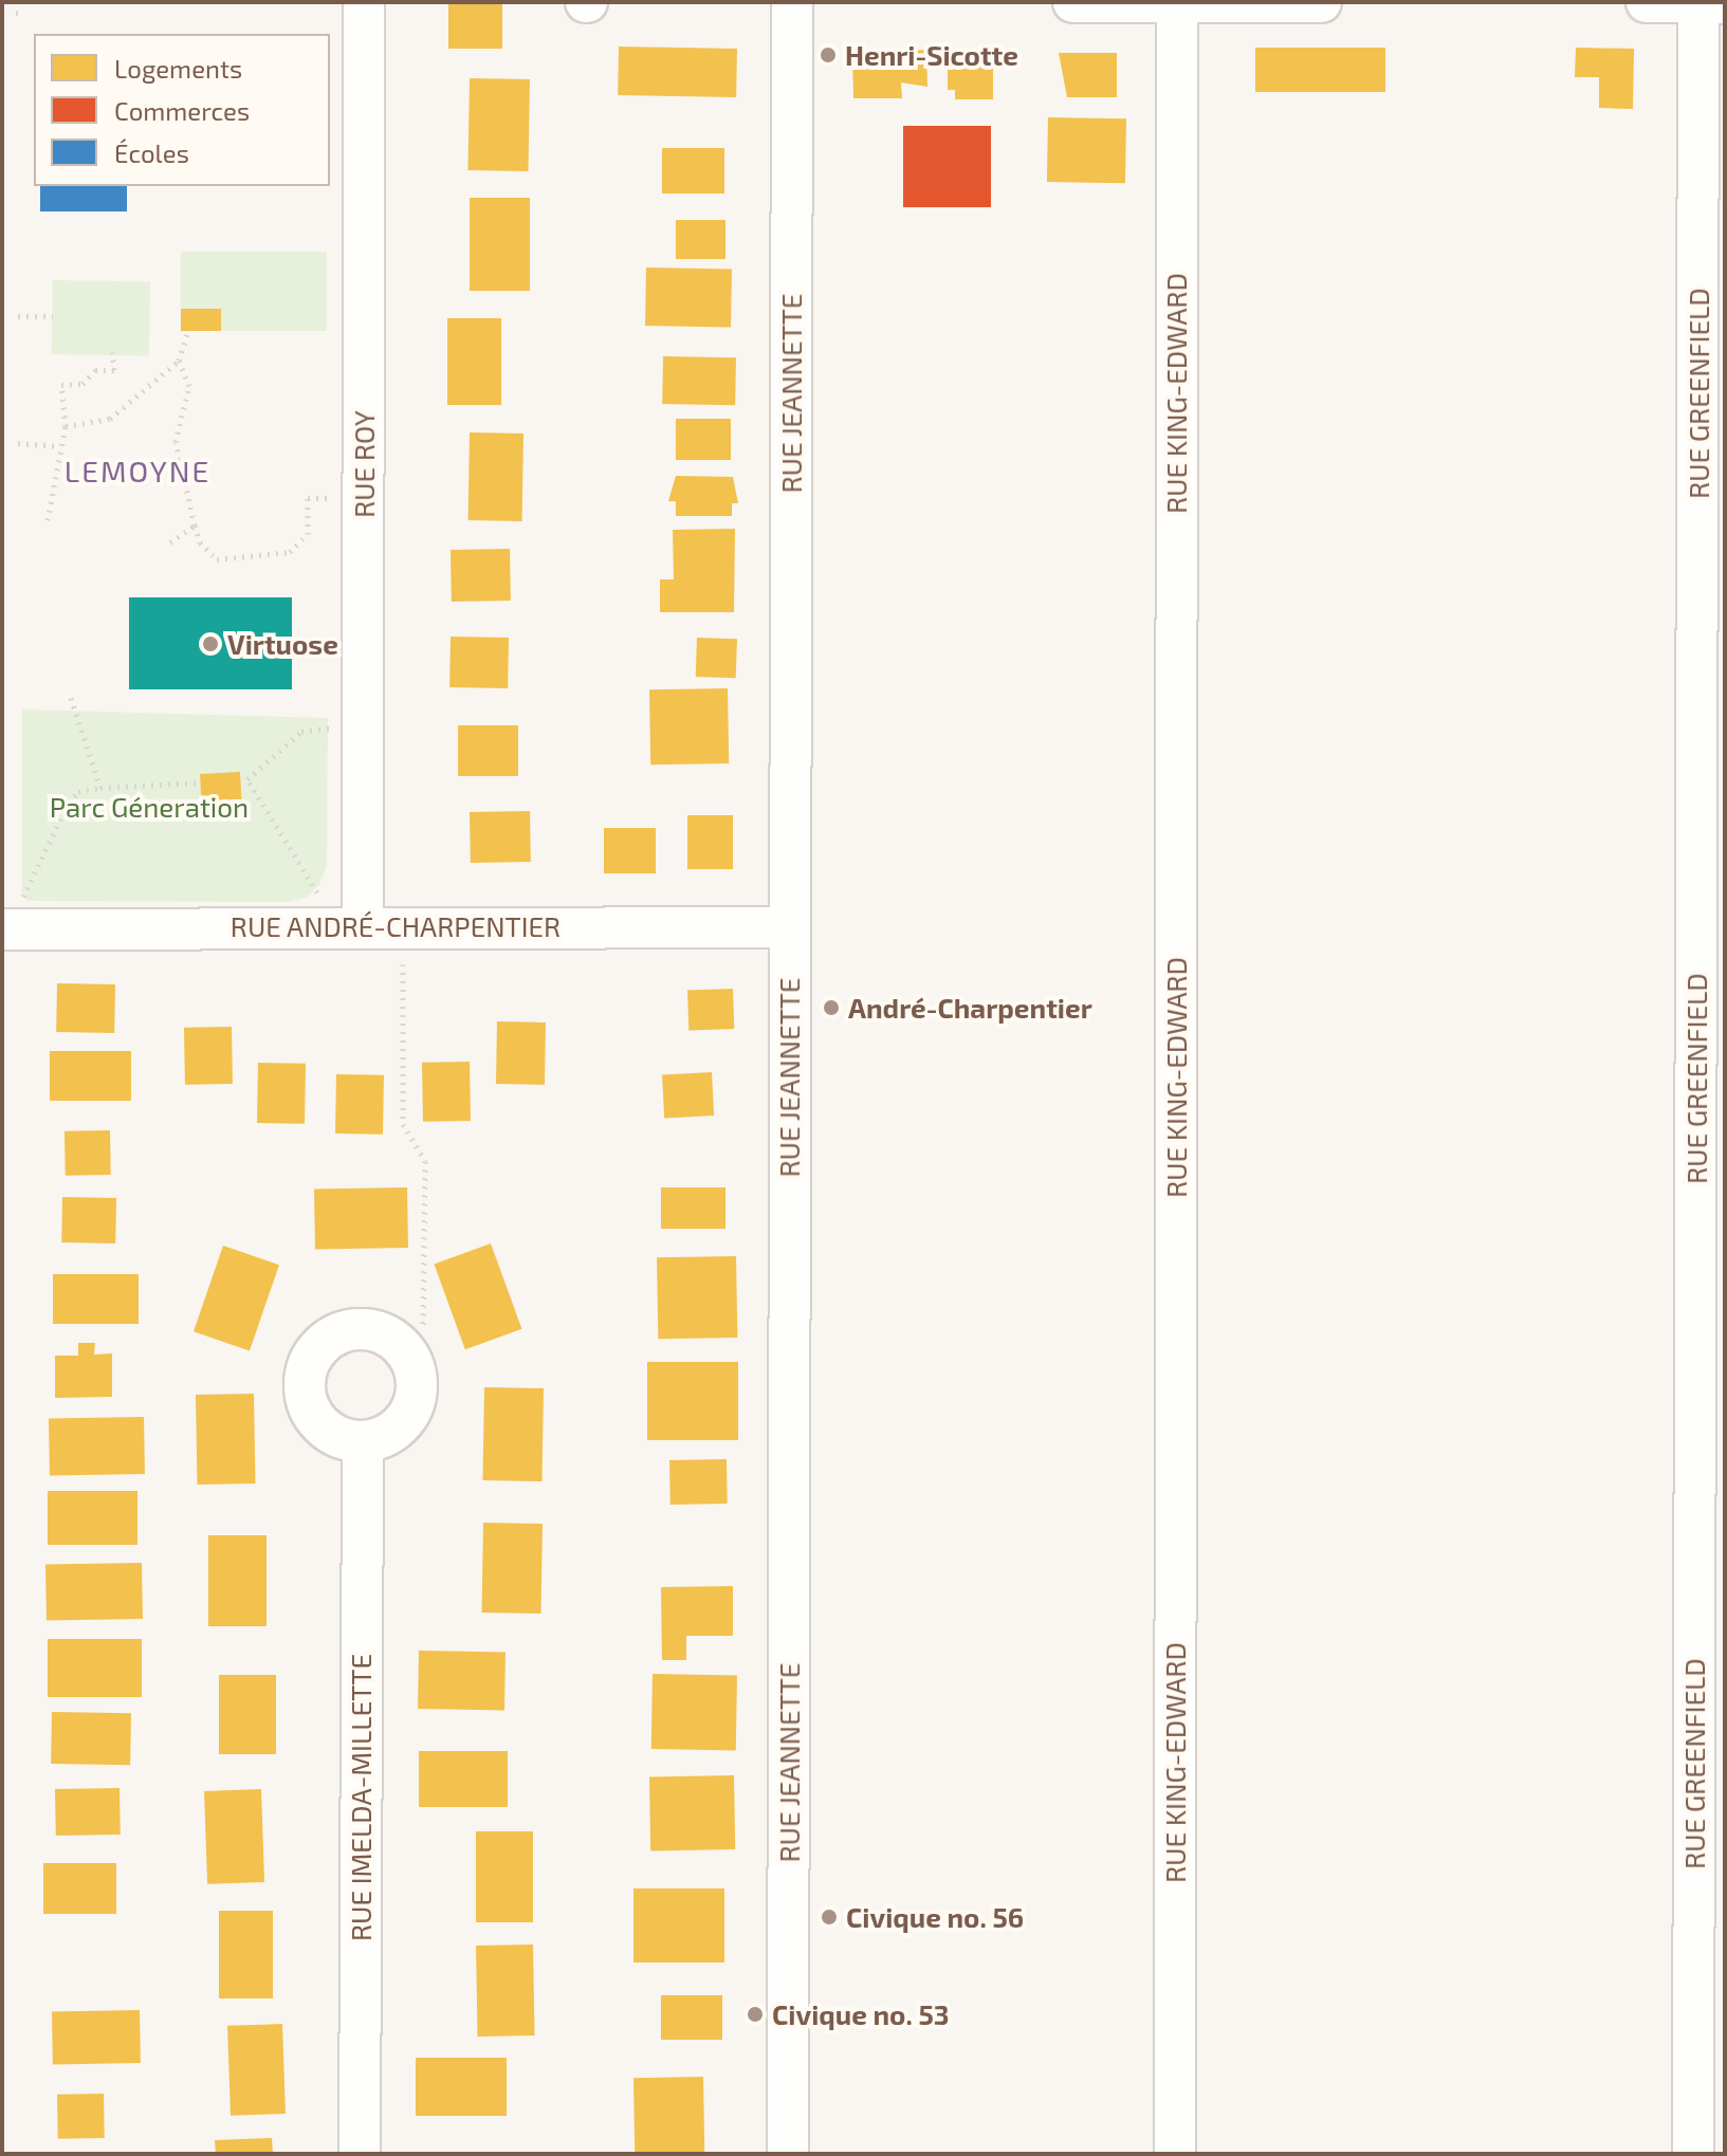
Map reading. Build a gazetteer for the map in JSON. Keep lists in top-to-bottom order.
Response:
{
  "streets": {
    "street": [
      "RUE JEANNETTE",
      "RUE KING-EDWARD",
      "RUE GREENFIELD",
      "RUE ROY",
      "RUE ANDRÉ-CHARPENTIER",
      "RUE IMELDA-MILLETTE"
    ]
  },
  "crossings": [
    ["RUE JEANNETTE", "RUE ANDRÉ-CHARPENTIER"],
    ["RUE ROY", "RUE ANDRÉ-CHARPENTIER"]
  ],
  "districts": ["LEMOYNE"],
  "parks": ["Parc Géneration"],
  "places": [
    "Henri-Sicotte",
    "Virtuose",
    "André-Charpentier",
    "Civique no. 56",
    "Civique no. 53"
  ],
  "legend": ["Logements", "Commerces", "Écoles"]
}
